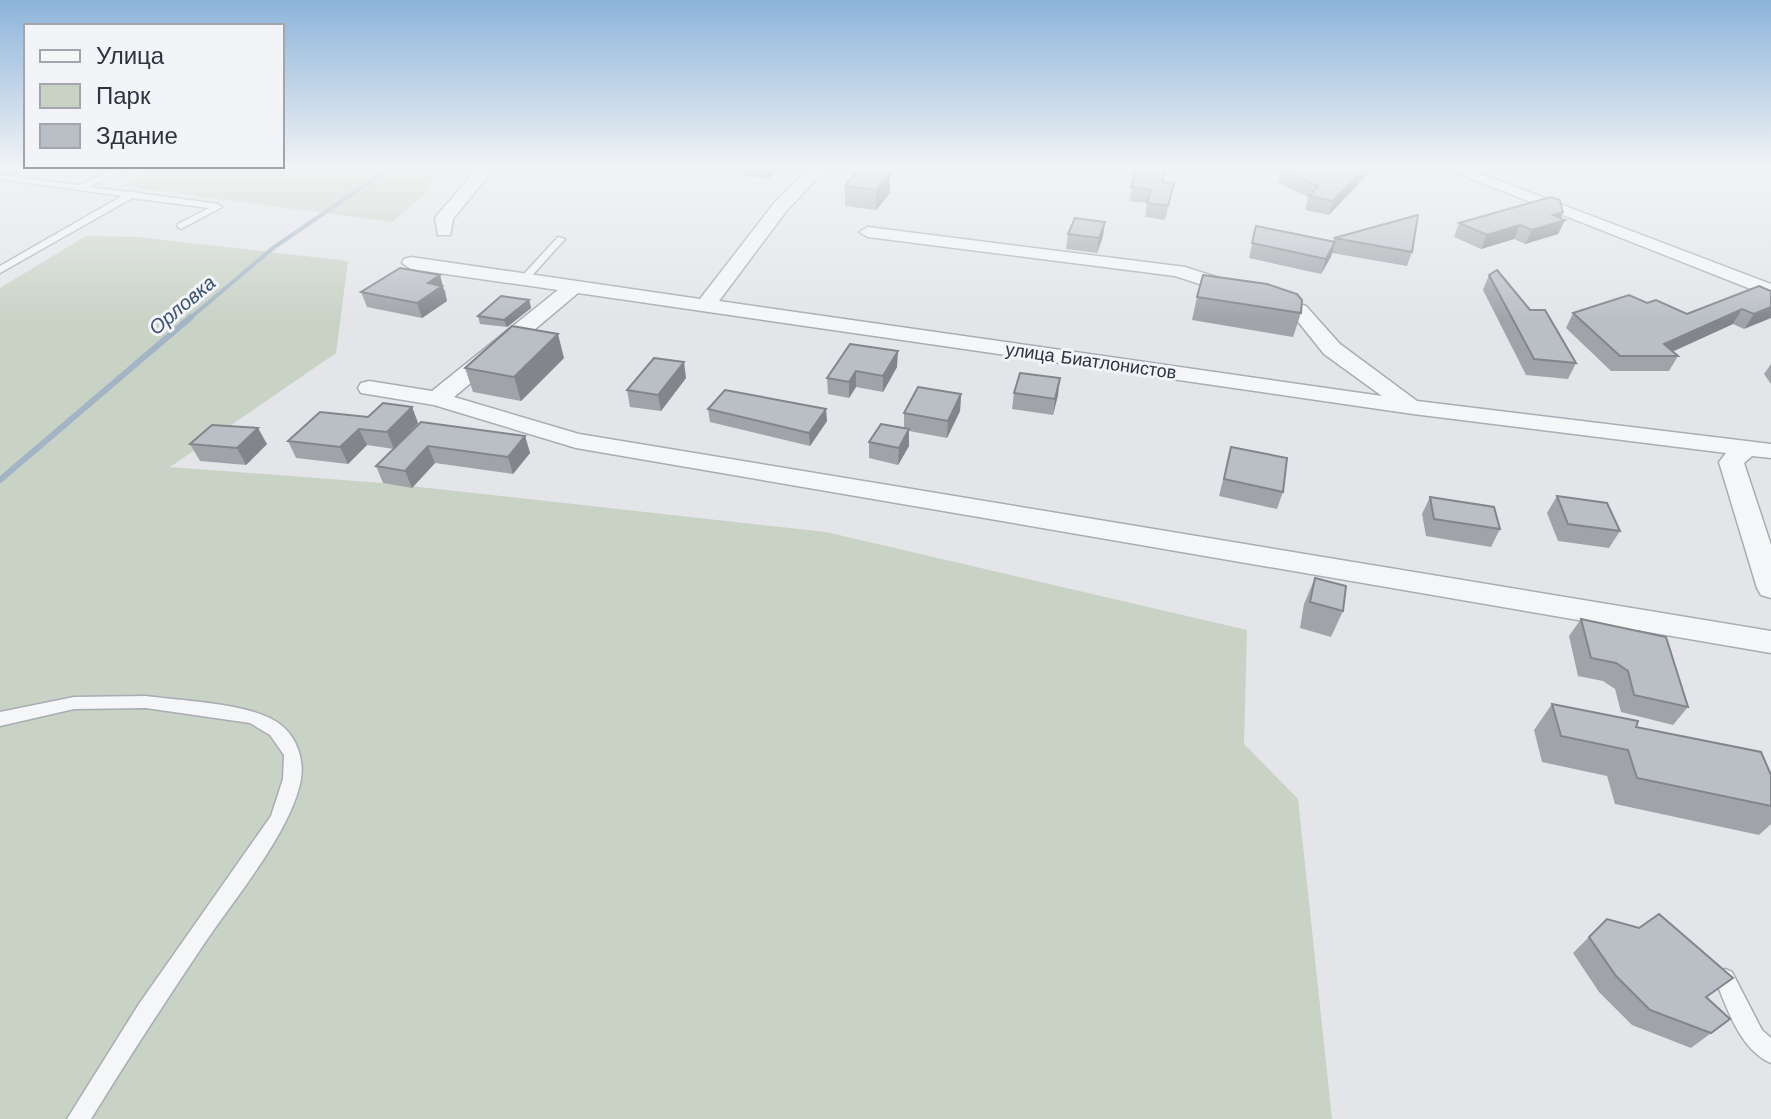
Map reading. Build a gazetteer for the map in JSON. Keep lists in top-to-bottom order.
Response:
{
  "streets": {
    "street": ["улица Биатлонистов"]
  },
  "water": ["Орловка"],
  "legend": ["Улица", "Парк", "Здание"]
}
